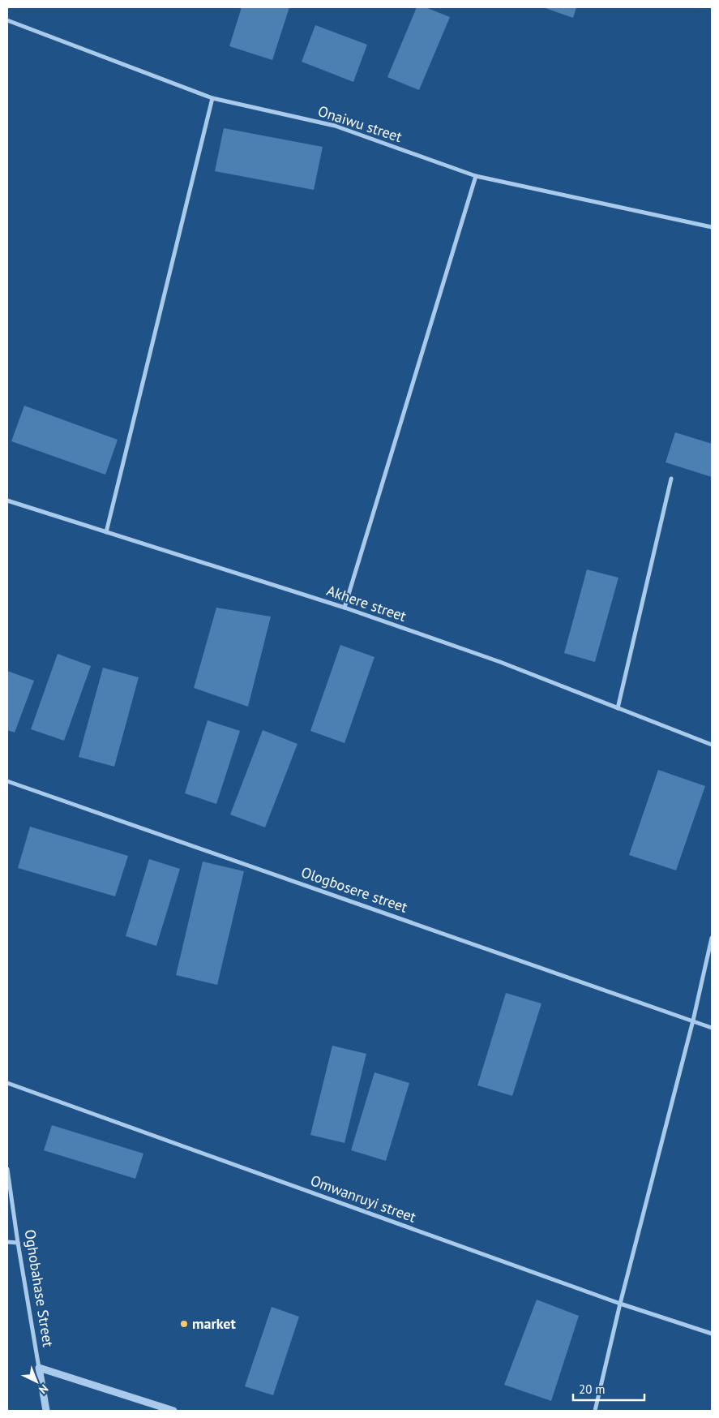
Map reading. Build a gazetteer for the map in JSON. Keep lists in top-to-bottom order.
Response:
{
  "streets": {
    "street": [
      "Onaiwu street",
      "Akhere street",
      "Ologbosere street",
      "Omwanruyi street",
      "Oghobahase Street"
    ]
  },
  "places": ["market"],
  "scale_bar": "20 m",
  "north": "bottom right"
}
